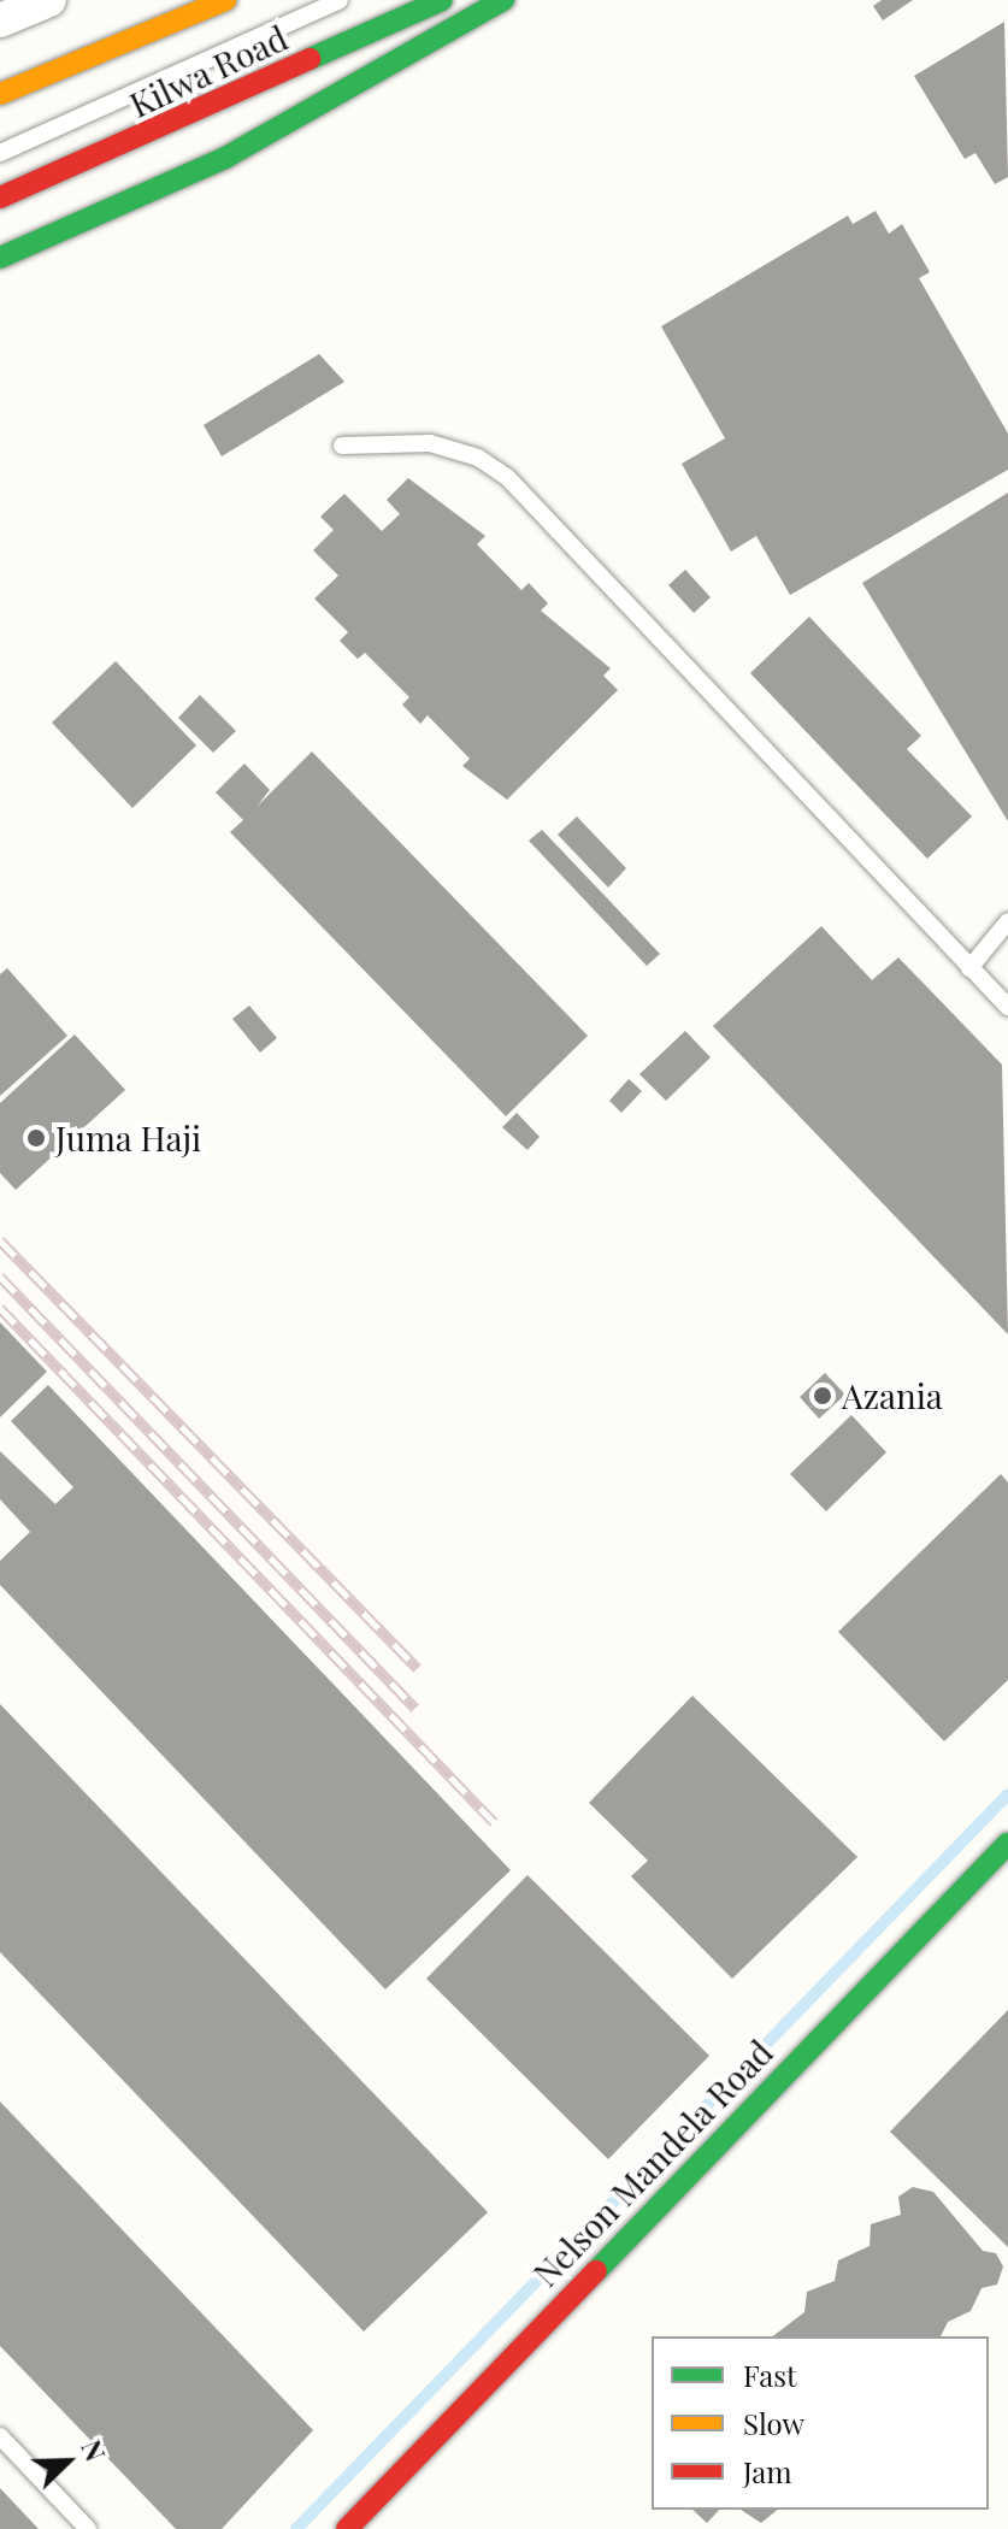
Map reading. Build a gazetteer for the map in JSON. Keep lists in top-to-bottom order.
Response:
{
  "streets": {
    "main road": ["Kilwa Road", "Nelson Mandela Road"]
  },
  "places": ["Juma Haji", "Azania"],
  "legend": ["Fast", "Slow", "Jam"],
  "north": "top right"
}
